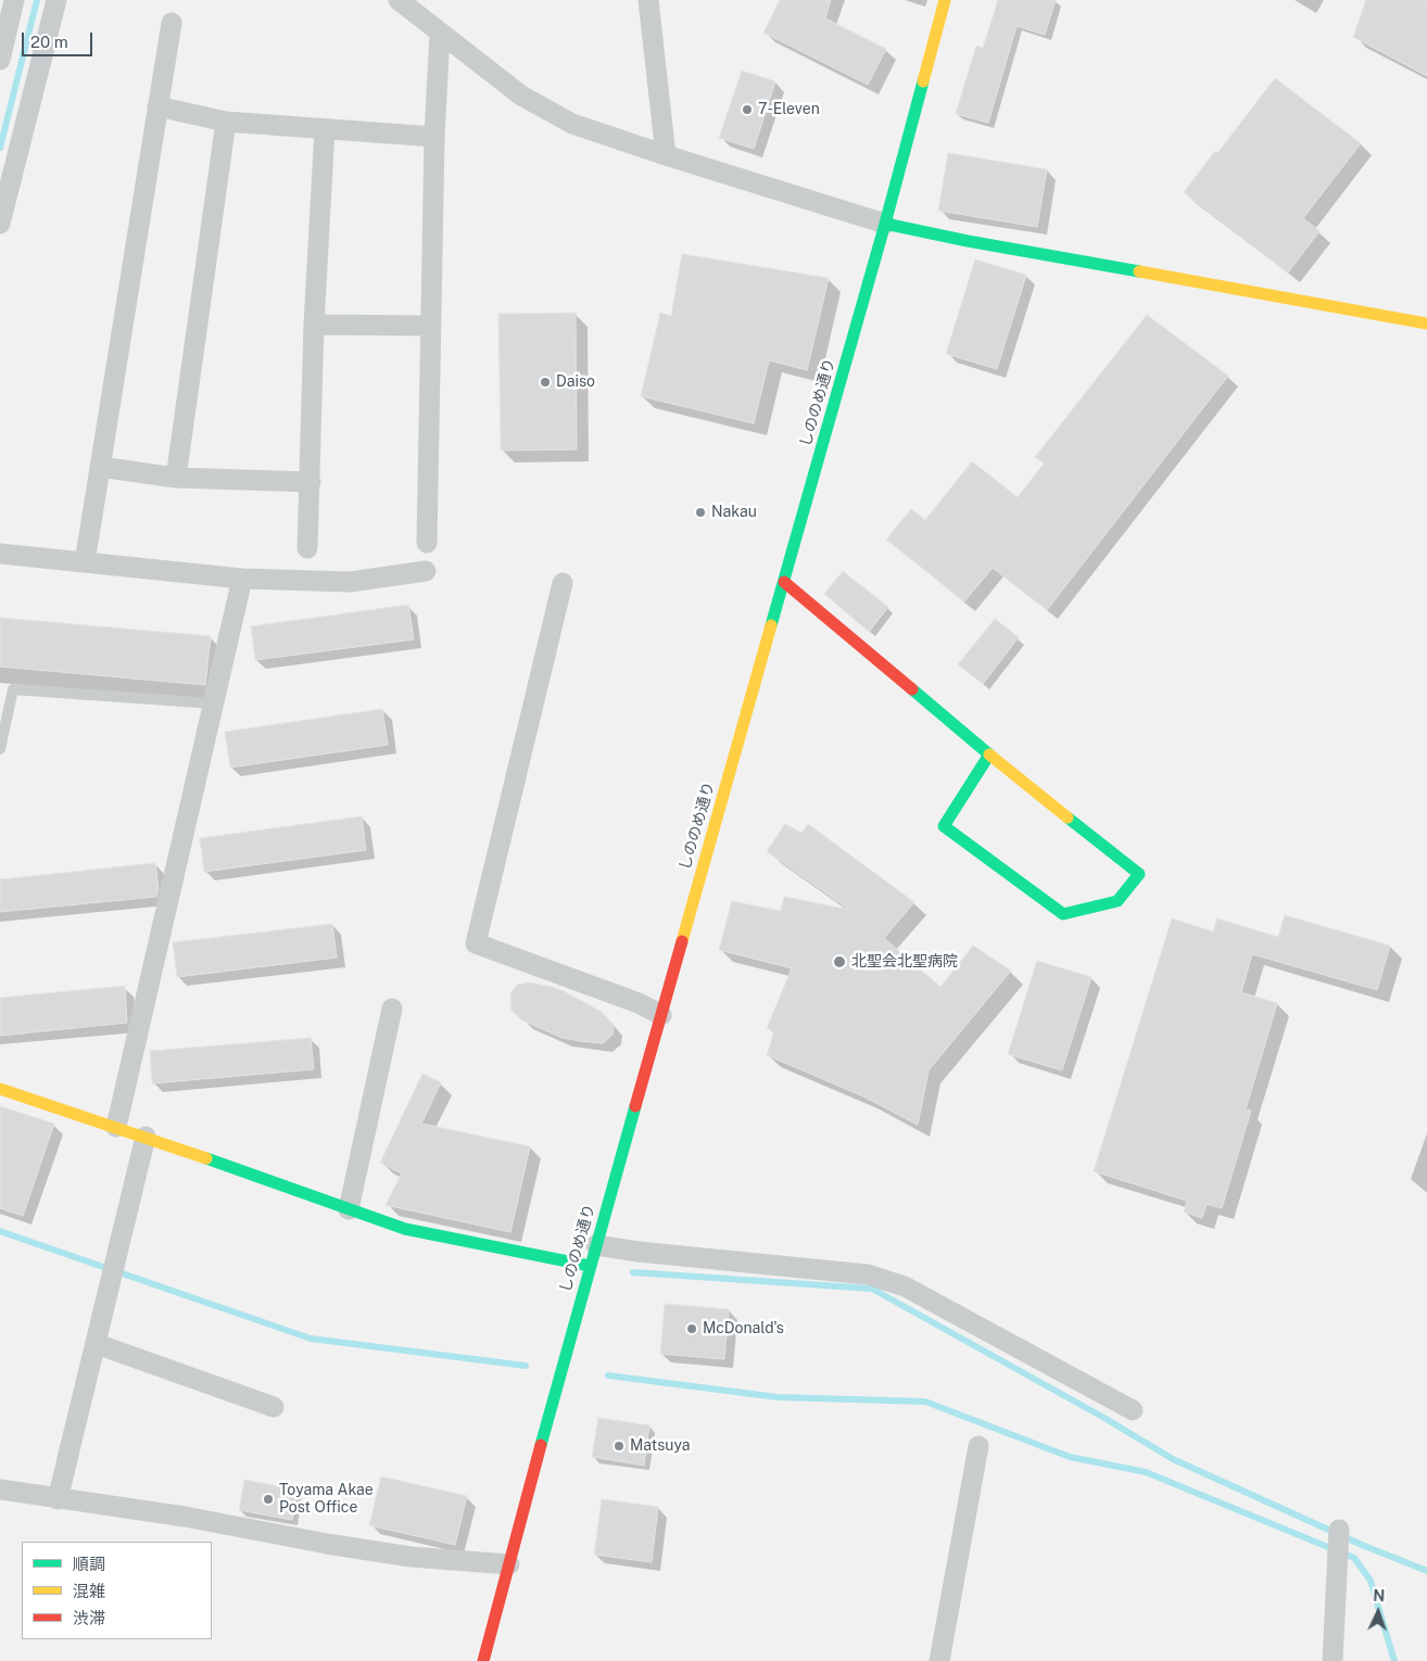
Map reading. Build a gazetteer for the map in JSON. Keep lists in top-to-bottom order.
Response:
{
  "streets": {
    "street": ["しののめ通り"]
  },
  "places": [
    "7-Eleven",
    "Daiso",
    "Nakau",
    "北聖会北聖病院",
    "McDonald's",
    "Matsuya",
    "Toyama Akae Post Office"
  ],
  "legend": ["順調", "混雑", "渋滞"],
  "scale_bar": "20 m",
  "north": "top"
}
